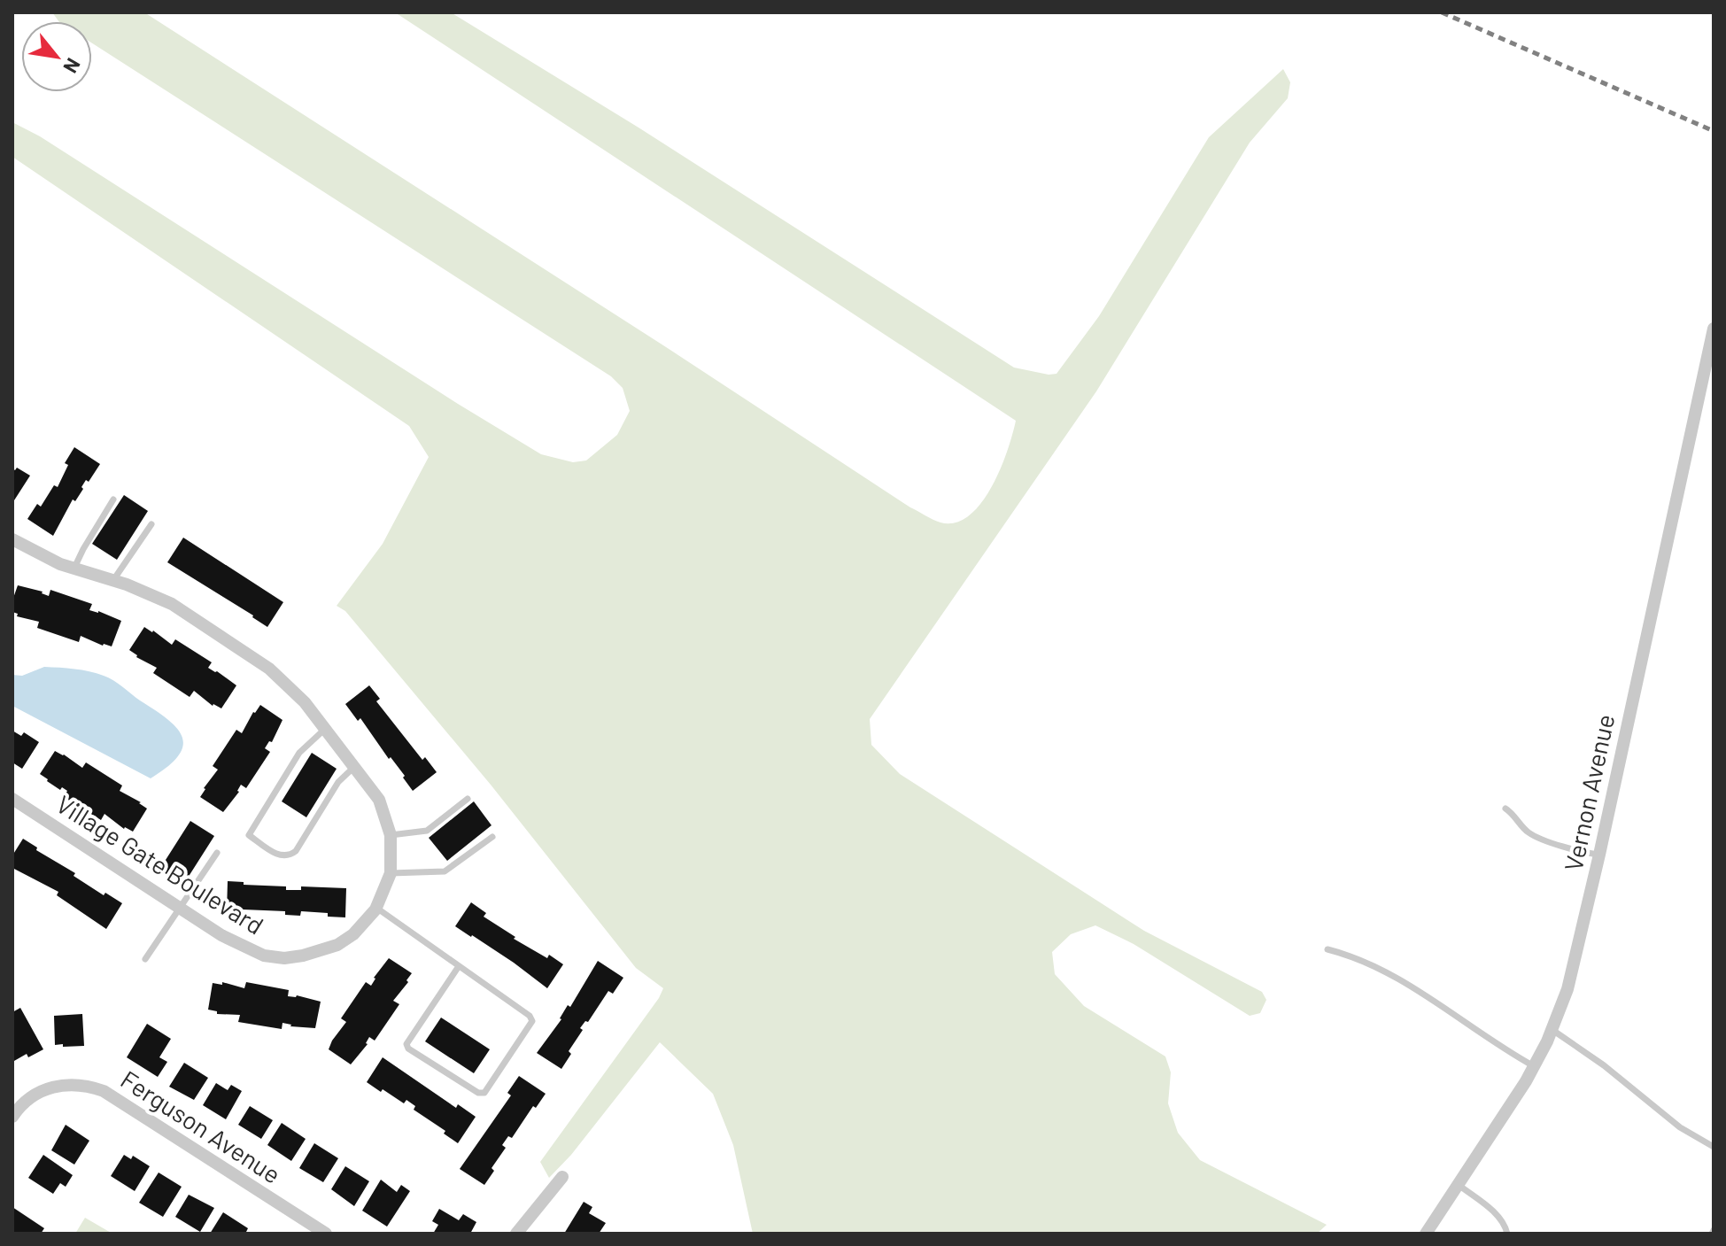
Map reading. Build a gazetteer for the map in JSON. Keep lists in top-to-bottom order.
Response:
{
  "streets": {
    "street": ["Vernon Avenue", "Village Gate Boulevard", "Ferguson Avenue"]
  },
  "north": "bottom right"
}
